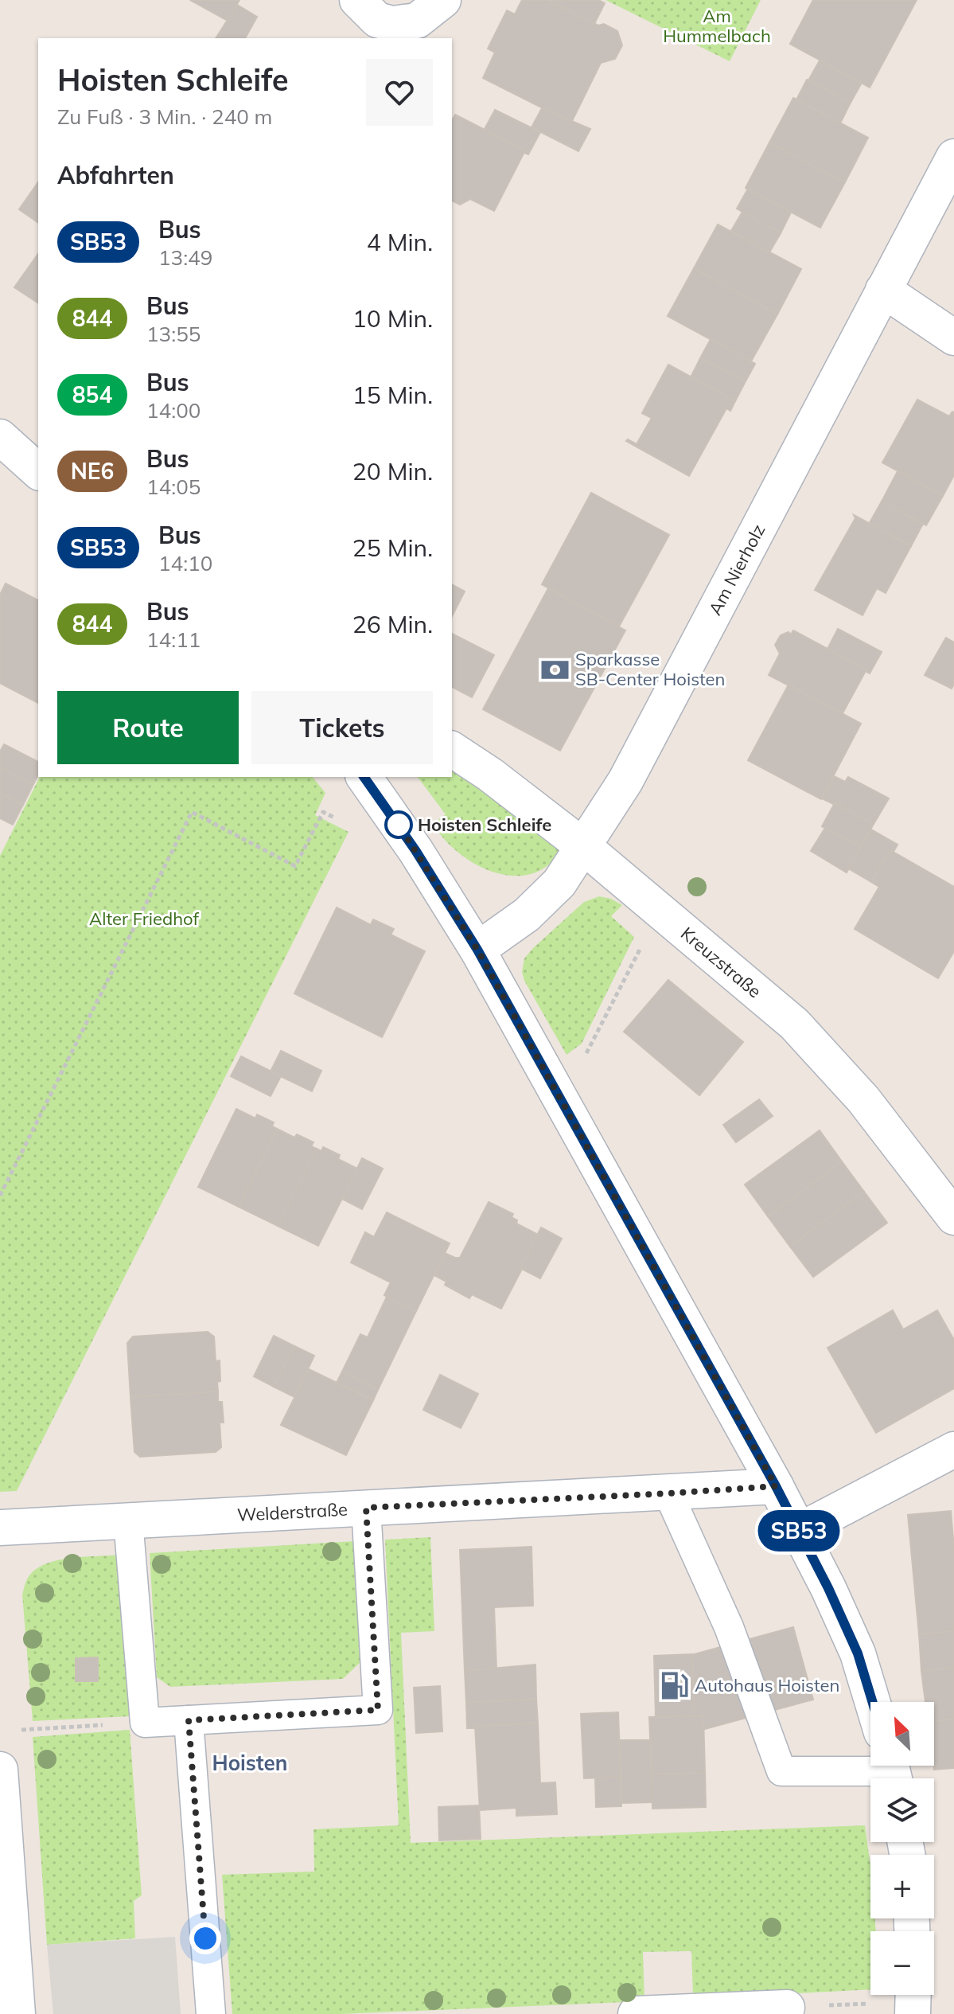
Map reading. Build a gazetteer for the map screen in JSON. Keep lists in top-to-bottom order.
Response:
{
  "streets": {
    "street": ["Am Nierholz", "Kreuzstraße", "Welderstraße"]
  },
  "crossings": [
    ["Am Nierholz", "Kreuzstraße"]
  ],
  "districts": ["Hoisten"],
  "parks": ["Am Hummelbach", "Alter Friedhof"],
  "places": {
    "bank": ["Sparkasse SB-Center Hoisten"],
    "other": ["Hoisten Schleife"],
    "fuel station": ["Autohaus Hoisten"]
  },
  "lines": ["bus line SB53"],
  "north": "top left",
  "page": {
    "on_map": "SB53",
    "heading": [
      ["Hoisten Schleife", "Zu Fuß · 3 Min. · 240 m"],
      "Abfahrten"
    ],
    "list": [
      {
        "mark": "SB53",
        "name": "Bus",
        "note": "13:49",
        "value": "4 Min."
      },
      {
        "mark": "844",
        "name": "Bus",
        "note": "13:55",
        "value": "10 Min."
      },
      {
        "mark": "854",
        "name": "Bus",
        "note": "14:00",
        "value": "15 Min."
      },
      {
        "mark": "NE6",
        "name": "Bus",
        "note": "14:05",
        "value": "20 Min."
      },
      {
        "mark": "SB53",
        "name": "Bus",
        "note": "14:10",
        "value": "25 Min."
      },
      {
        "mark": "844",
        "name": "Bus",
        "note": "14:11",
        "value": "26 Min."
      }
    ],
    "buttons": ["Route", "Tickets"],
    "map_buttons": ["+", "−"]
  }
}
